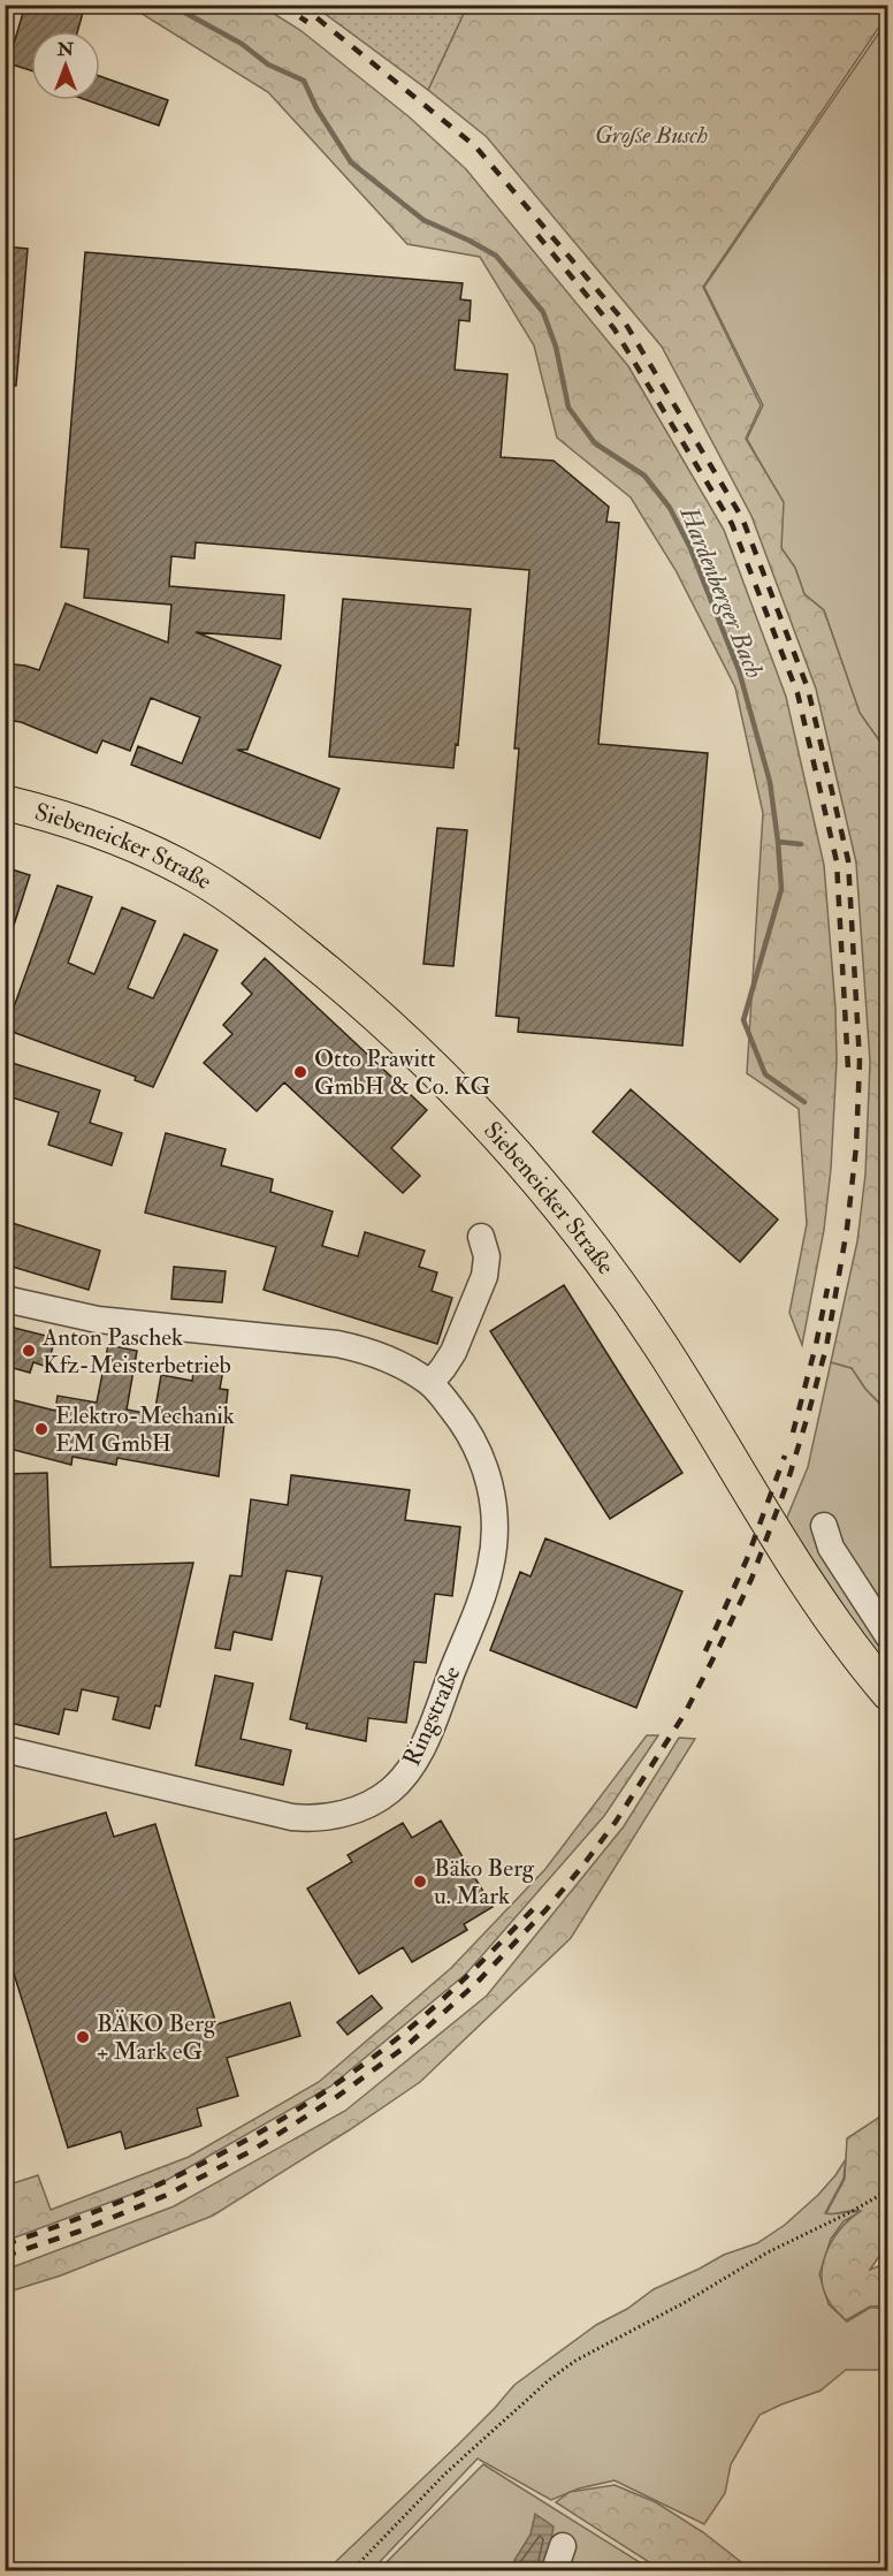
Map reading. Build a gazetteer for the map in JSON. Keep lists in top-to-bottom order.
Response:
{
  "streets": {
    "main road": ["Siebeneicker Straße"],
    "street": ["Ringstraße"]
  },
  "water": ["Hardenberger Bach"],
  "parks": ["Große Busch"],
  "places": [
    "Otto Prawitt GmbH & Co. KG",
    "Anton Paschek Kfz-Meisterbetrieb",
    "Elektro-Mechanik EM GmbH",
    "Bäko Berg u. Mark",
    "BÄKO Berg + Mark eG"
  ],
  "north": "top"
}
